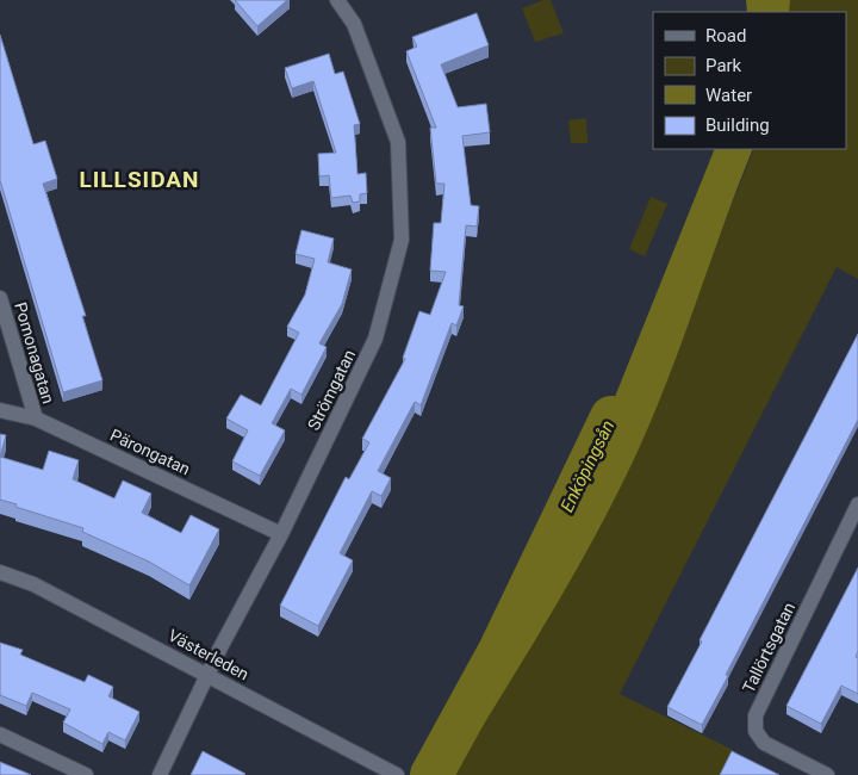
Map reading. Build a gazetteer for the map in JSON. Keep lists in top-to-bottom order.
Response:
{
  "streets": {
    "street": [
      "Pomonagatan",
      "Strömgatan",
      "Pärongatan",
      "Tallörtsgatan",
      "Västerleden"
    ]
  },
  "crossings": [
    ["Pomonagatan", "Pärongatan"],
    ["Strömgatan", "Pärongatan"],
    ["Strömgatan", "Västerleden"]
  ],
  "districts": ["LILLSIDAN"],
  "water": ["Enköpingsån"],
  "legend": [
    "Road",
    "Park",
    "Water",
    "Building"
  ]
}
